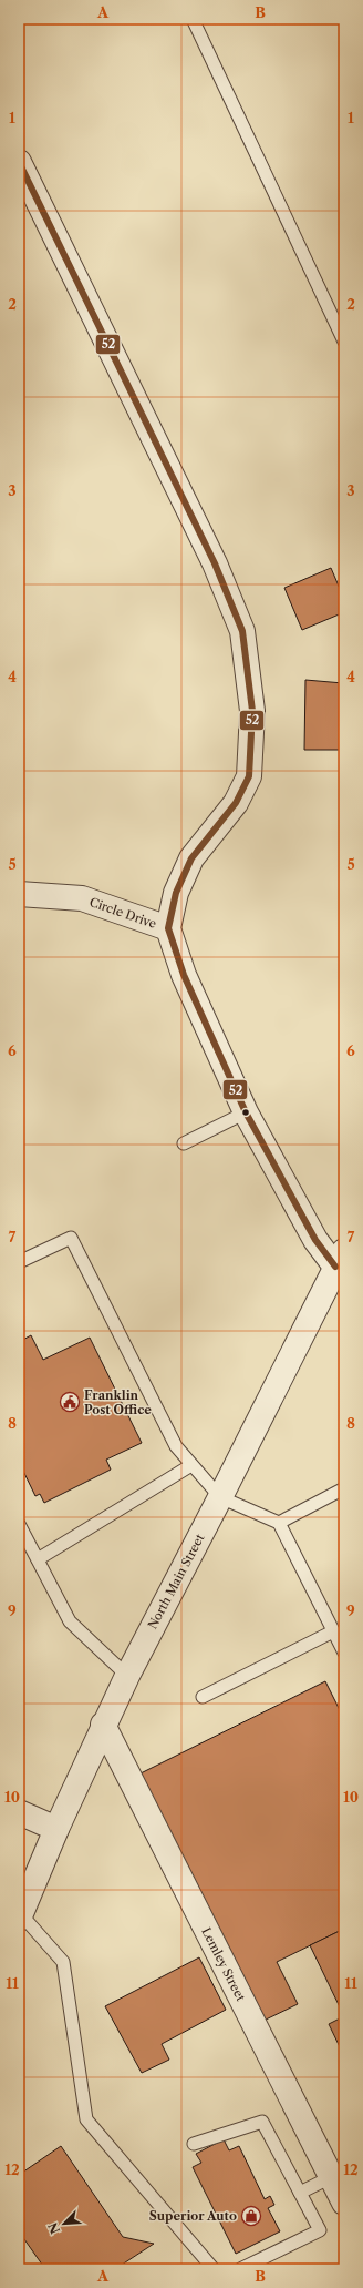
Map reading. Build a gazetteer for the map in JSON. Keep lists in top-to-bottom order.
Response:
{
  "streets": {
    "street": ["Circle Drive", "North Main Street", "Lemley Street"]
  },
  "crossings": [
    ["Circle Drive", "North Main Street"],
    ["North Main Street", "Lemley Street"]
  ],
  "places": {
    "public building": ["Franklin Post Office"],
    "shop": ["Superior Auto"]
  },
  "lines": ["transit line 52"],
  "north": "bottom left",
  "grid": {
    "columns": ["A", "B"],
    "rows": [
      "1",
      "2",
      "3",
      "4",
      "5",
      "6",
      "7",
      "8",
      "9",
      "10",
      "11",
      "12"
    ]
  }
}
